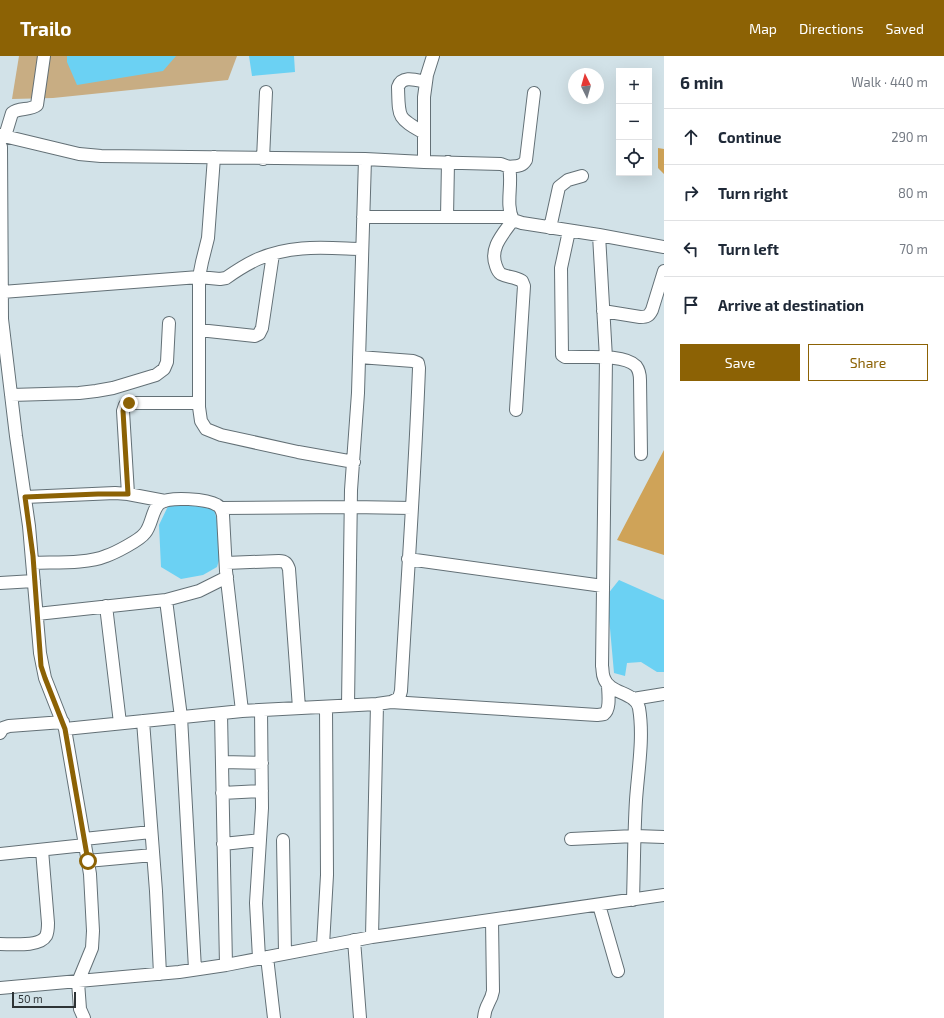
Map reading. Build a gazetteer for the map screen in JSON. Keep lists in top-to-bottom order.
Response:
{
  "scale_bar": "50 m",
  "north": "top",
  "page": {
    "header": "Trailo",
    "nav": ["Map", "Directions", "Saved"],
    "heading": ["6 min", "Walk · 440 m"],
    "map_buttons": ["+", "−"],
    "list": [
      ["Continue", "290 m"],
      ["Turn right", "80 m"],
      ["Turn left", "70 m"],
      "Arrive at destination"
    ],
    "buttons": ["Save", "Share"],
    "scale": "50 m"
  }
}
